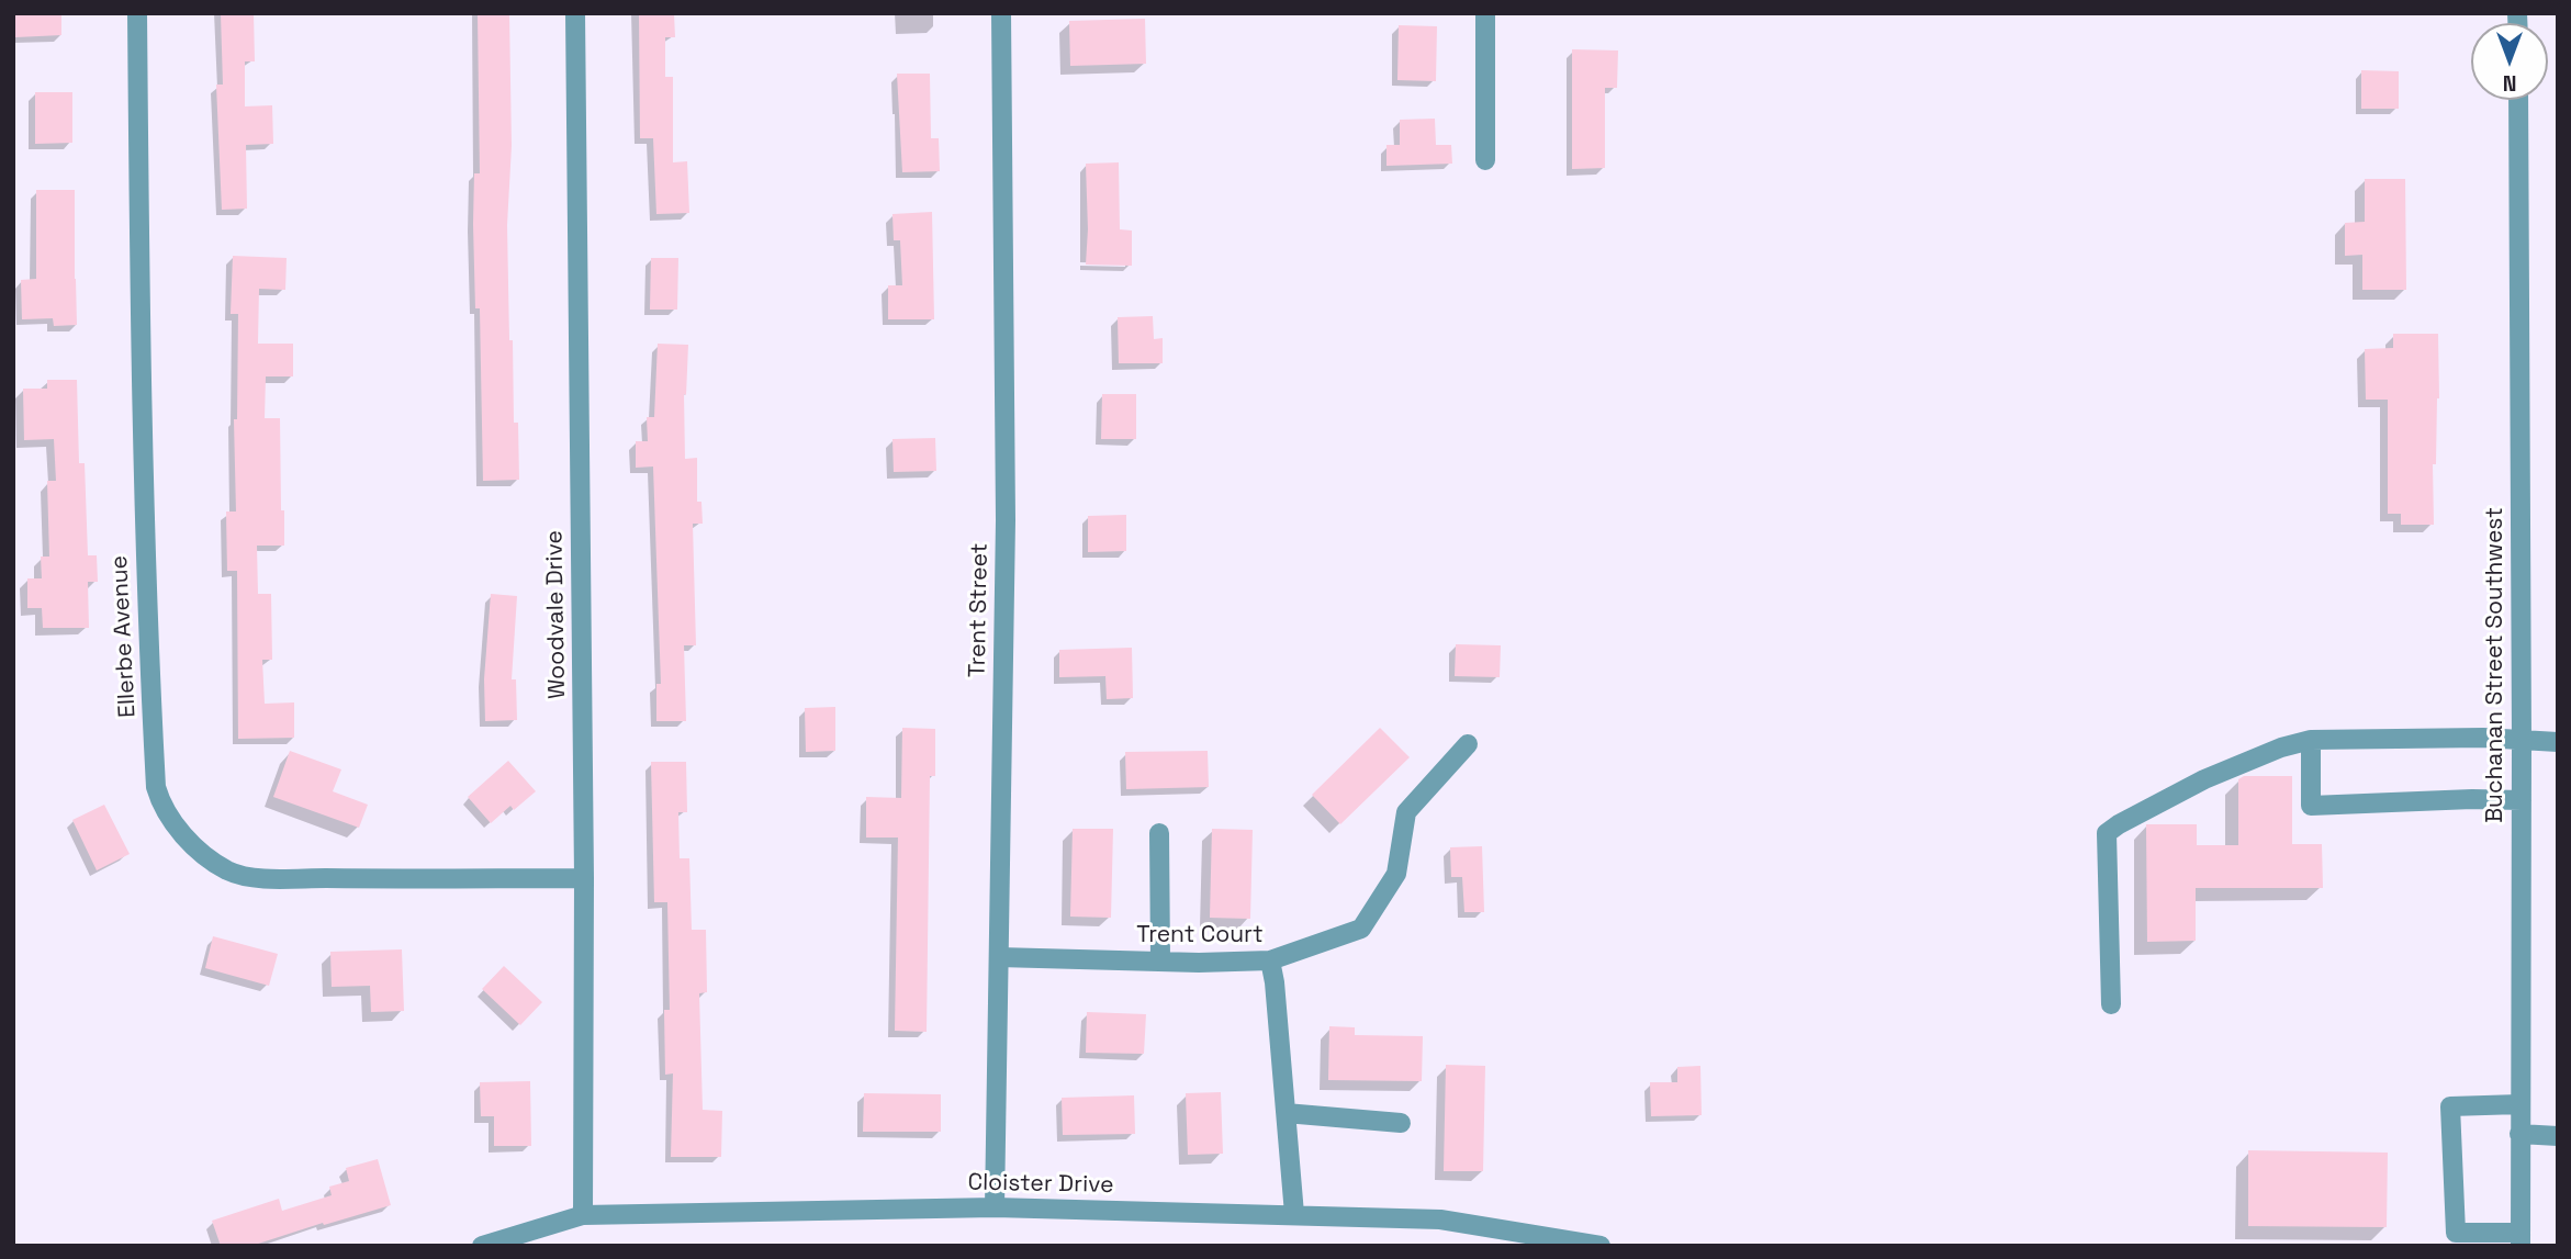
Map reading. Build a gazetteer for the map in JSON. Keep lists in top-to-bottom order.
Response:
{
  "streets": {
    "street": [
      "Trent Street",
      "Woodvale Drive",
      "Ellerbe Avenue",
      "Buchanan Street Southwest",
      "Trent Court",
      "Cloister Drive"
    ]
  },
  "crossings": [
    ["Trent Street", "Trent Court"],
    ["Trent Street", "Cloister Drive"],
    ["Woodvale Drive", "Ellerbe Avenue"],
    ["Woodvale Drive", "Cloister Drive"]
  ],
  "north": "bottom"
}
